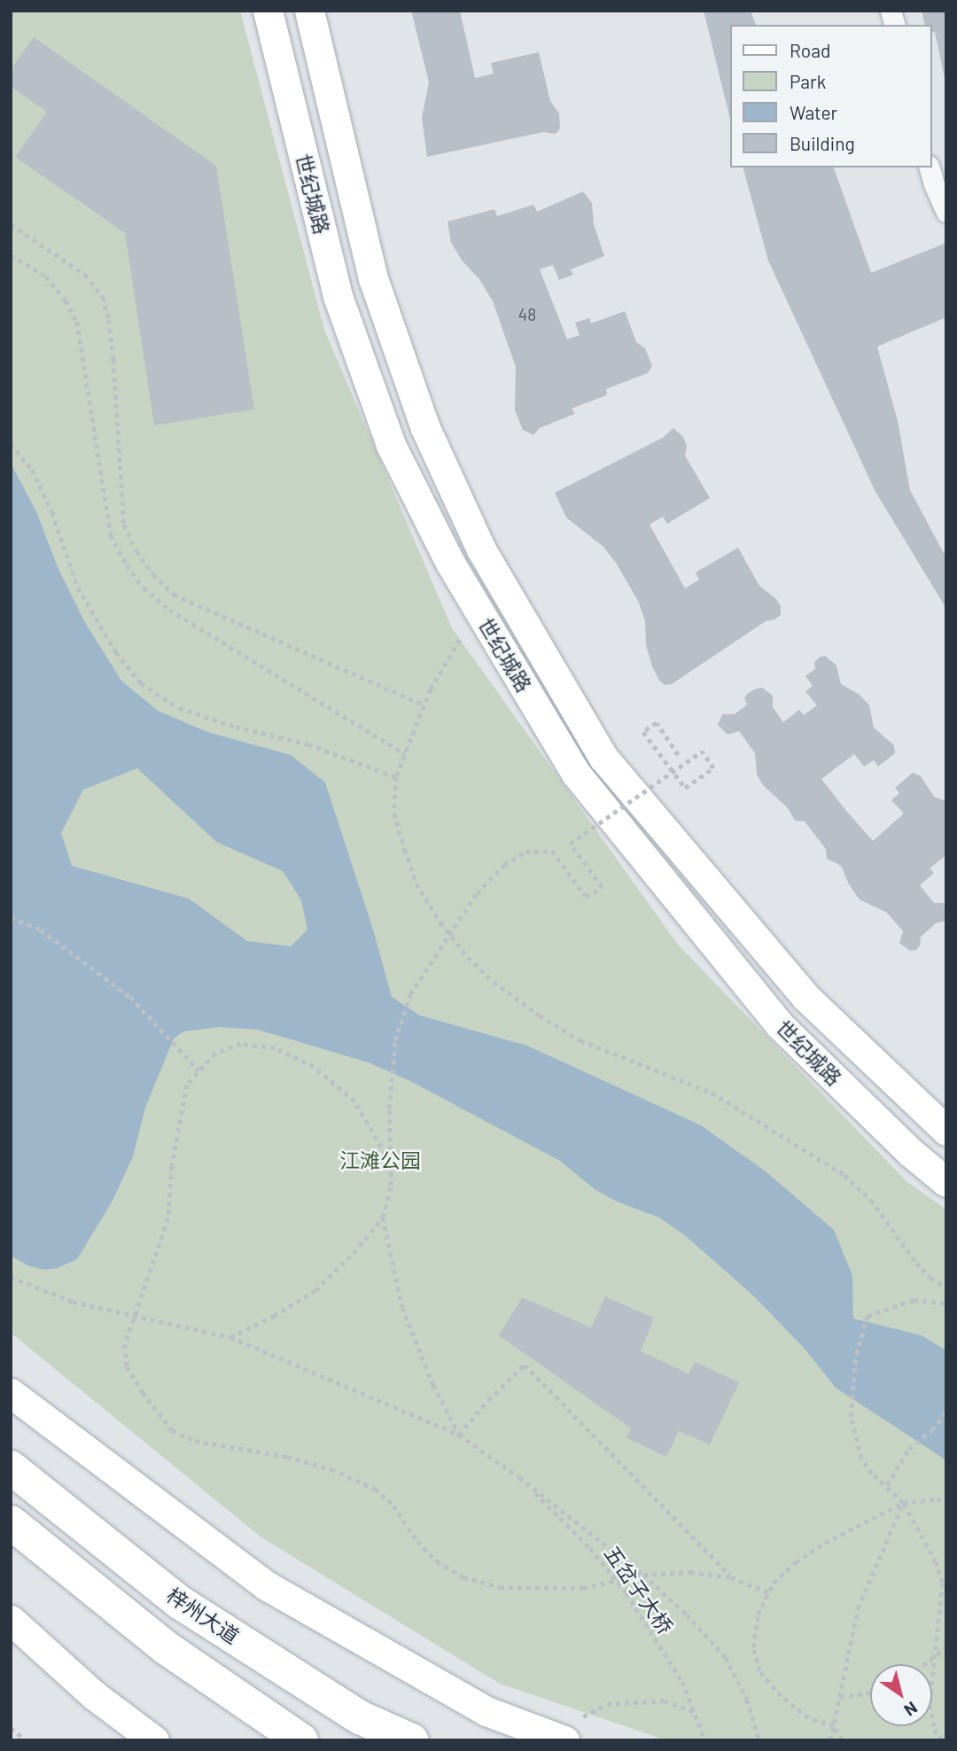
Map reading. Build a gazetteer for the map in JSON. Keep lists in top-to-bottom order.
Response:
{
  "streets": {
    "highway": ["梓州大道"],
    "main road": ["世纪城路"],
    "path": ["五岔子大桥"]
  },
  "parks": ["江滩公园"],
  "house_numbers": ["48"],
  "legend": [
    "Road",
    "Park",
    "Water",
    "Building"
  ],
  "north": "bottom right"
}
